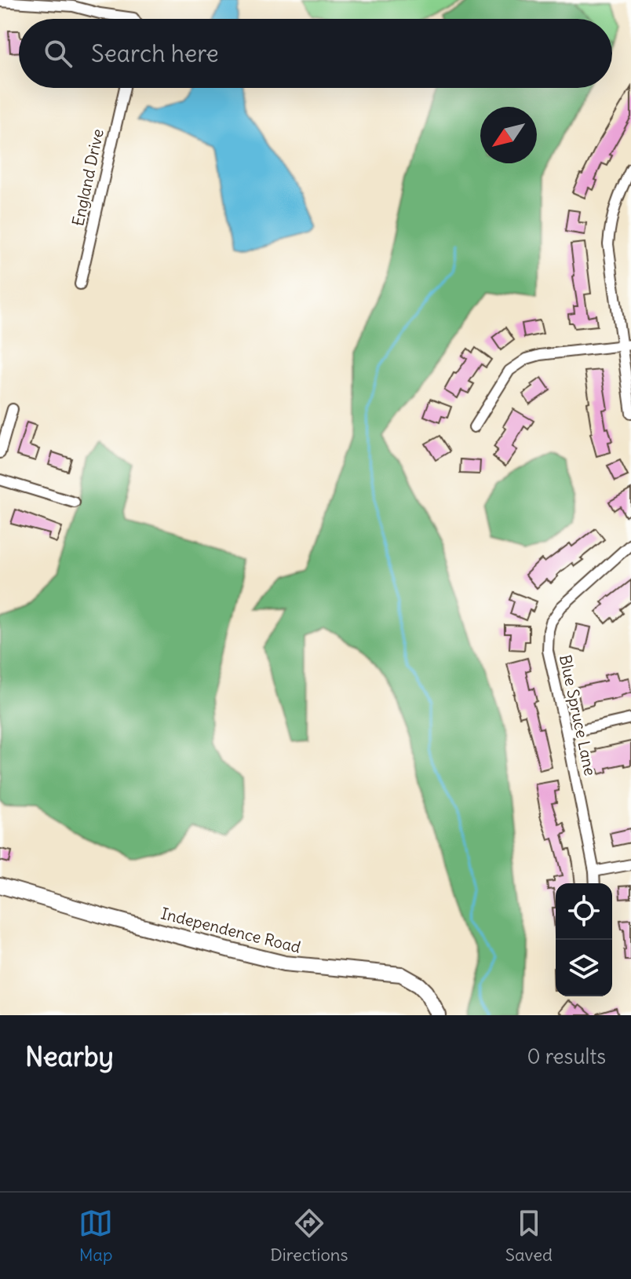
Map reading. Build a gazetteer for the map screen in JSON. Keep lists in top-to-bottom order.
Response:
{
  "streets": {
    "street": ["England Drive", "Blue Spruce Lane", "Independence Road"]
  },
  "north": "bottom left",
  "page": {
    "search": "Search here",
    "heading": ["Nearby", "0 results"],
    "nav": ["Map", "Directions", "Saved"]
  }
}
